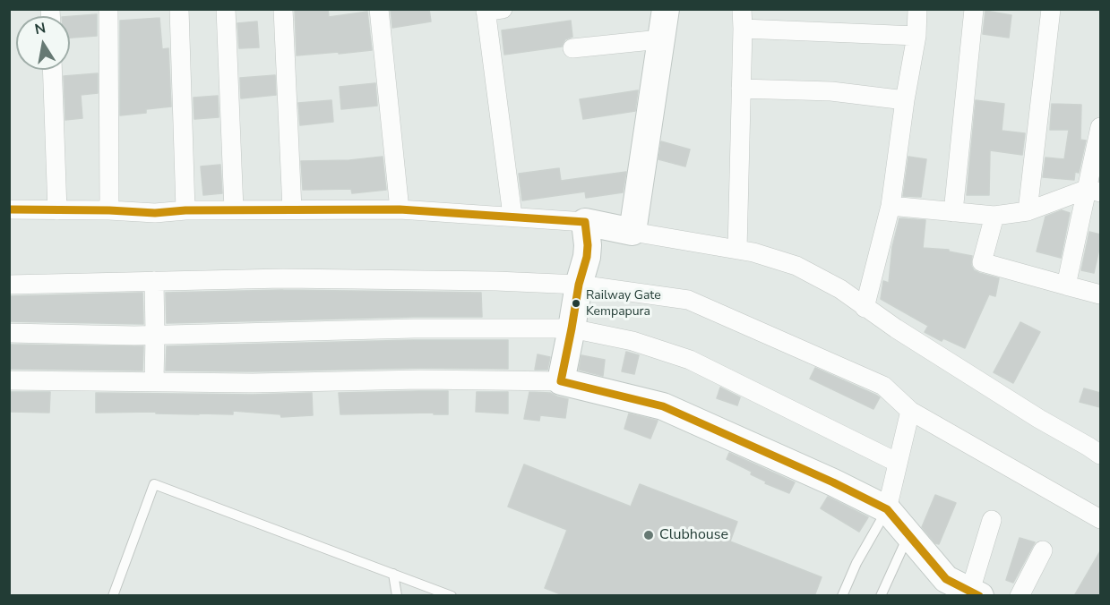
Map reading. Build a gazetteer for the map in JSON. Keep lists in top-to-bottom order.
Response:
{
  "places": ["Railway Gate Kempapura", "Clubhouse"],
  "north": "top"
}
